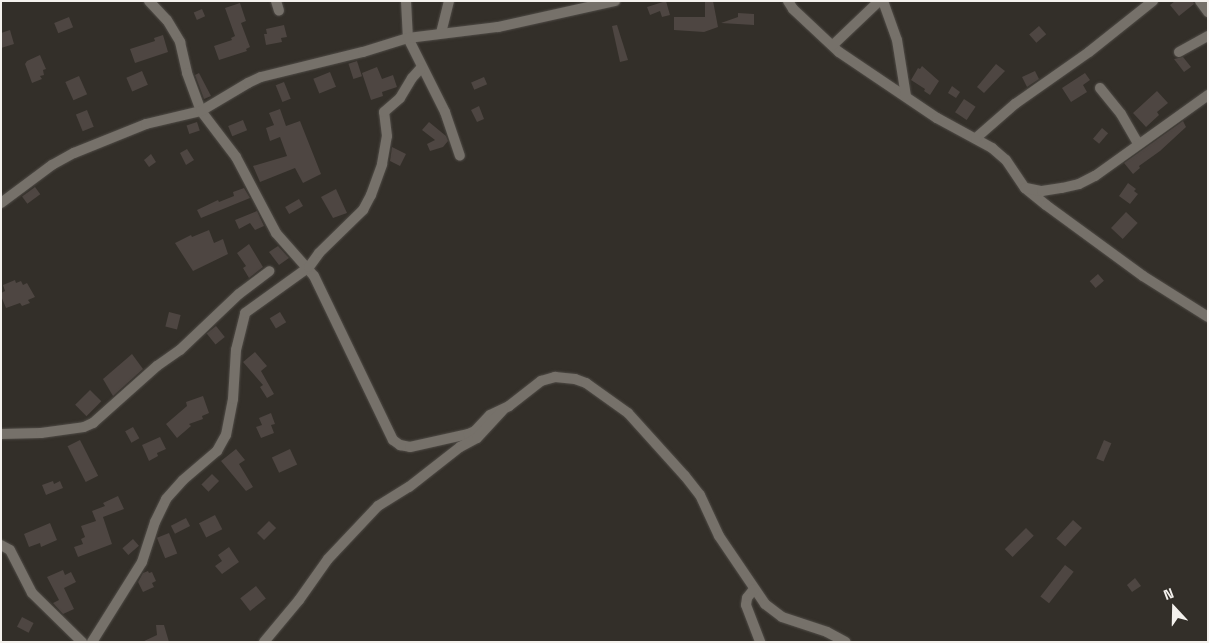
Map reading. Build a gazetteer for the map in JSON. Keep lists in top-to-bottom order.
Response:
{
  "north": "top"
}
